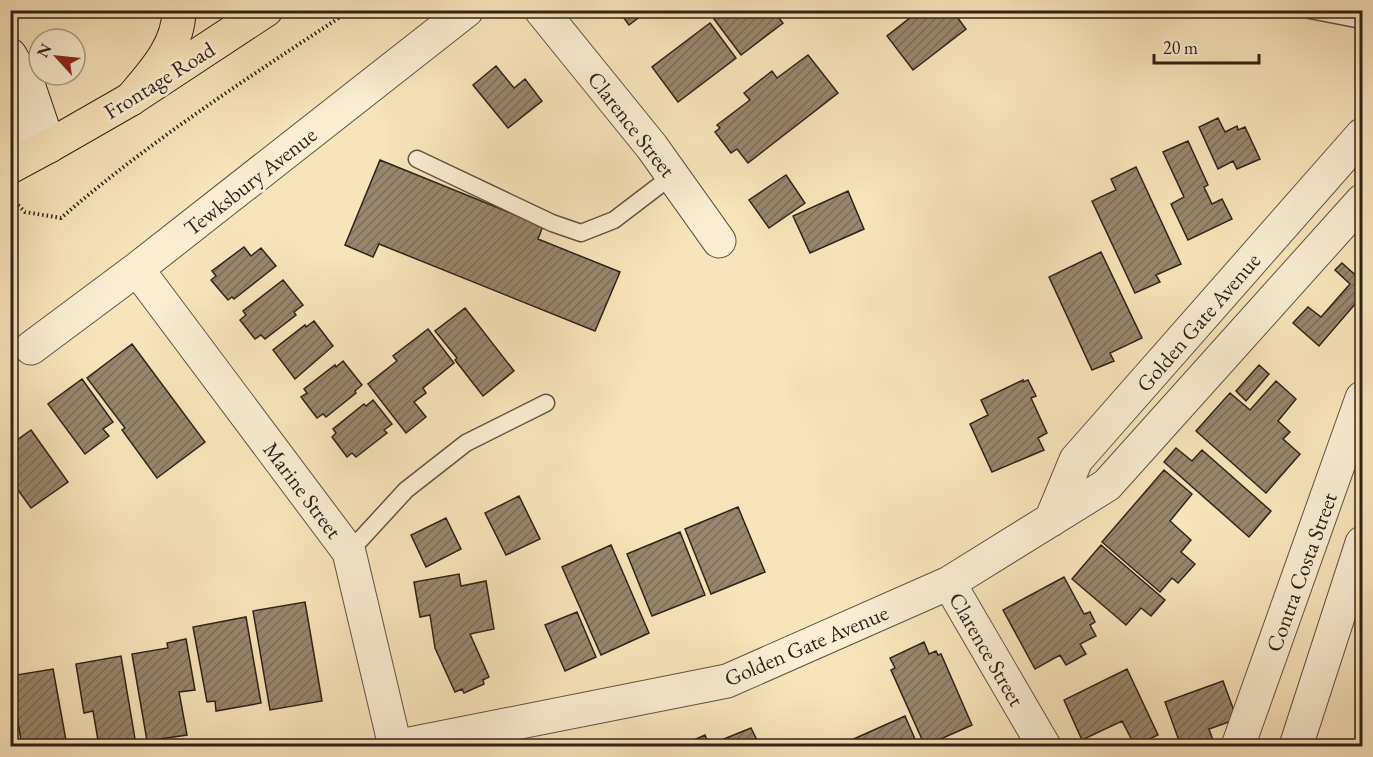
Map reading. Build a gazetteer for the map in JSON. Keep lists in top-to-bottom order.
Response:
{
  "streets": {
    "main road": ["Frontage Road"],
    "street": [
      "Clarence Street",
      "Tewksbury Avenue",
      "Golden Gate Avenue",
      "Marine Street",
      "Contra Costa Street"
    ]
  },
  "crossings": [
    ["Clarence Street", "Golden Gate Avenue"],
    ["Tewksbury Avenue", "Marine Street"]
  ],
  "scale_bar": "20 m",
  "north": "top left"
}
